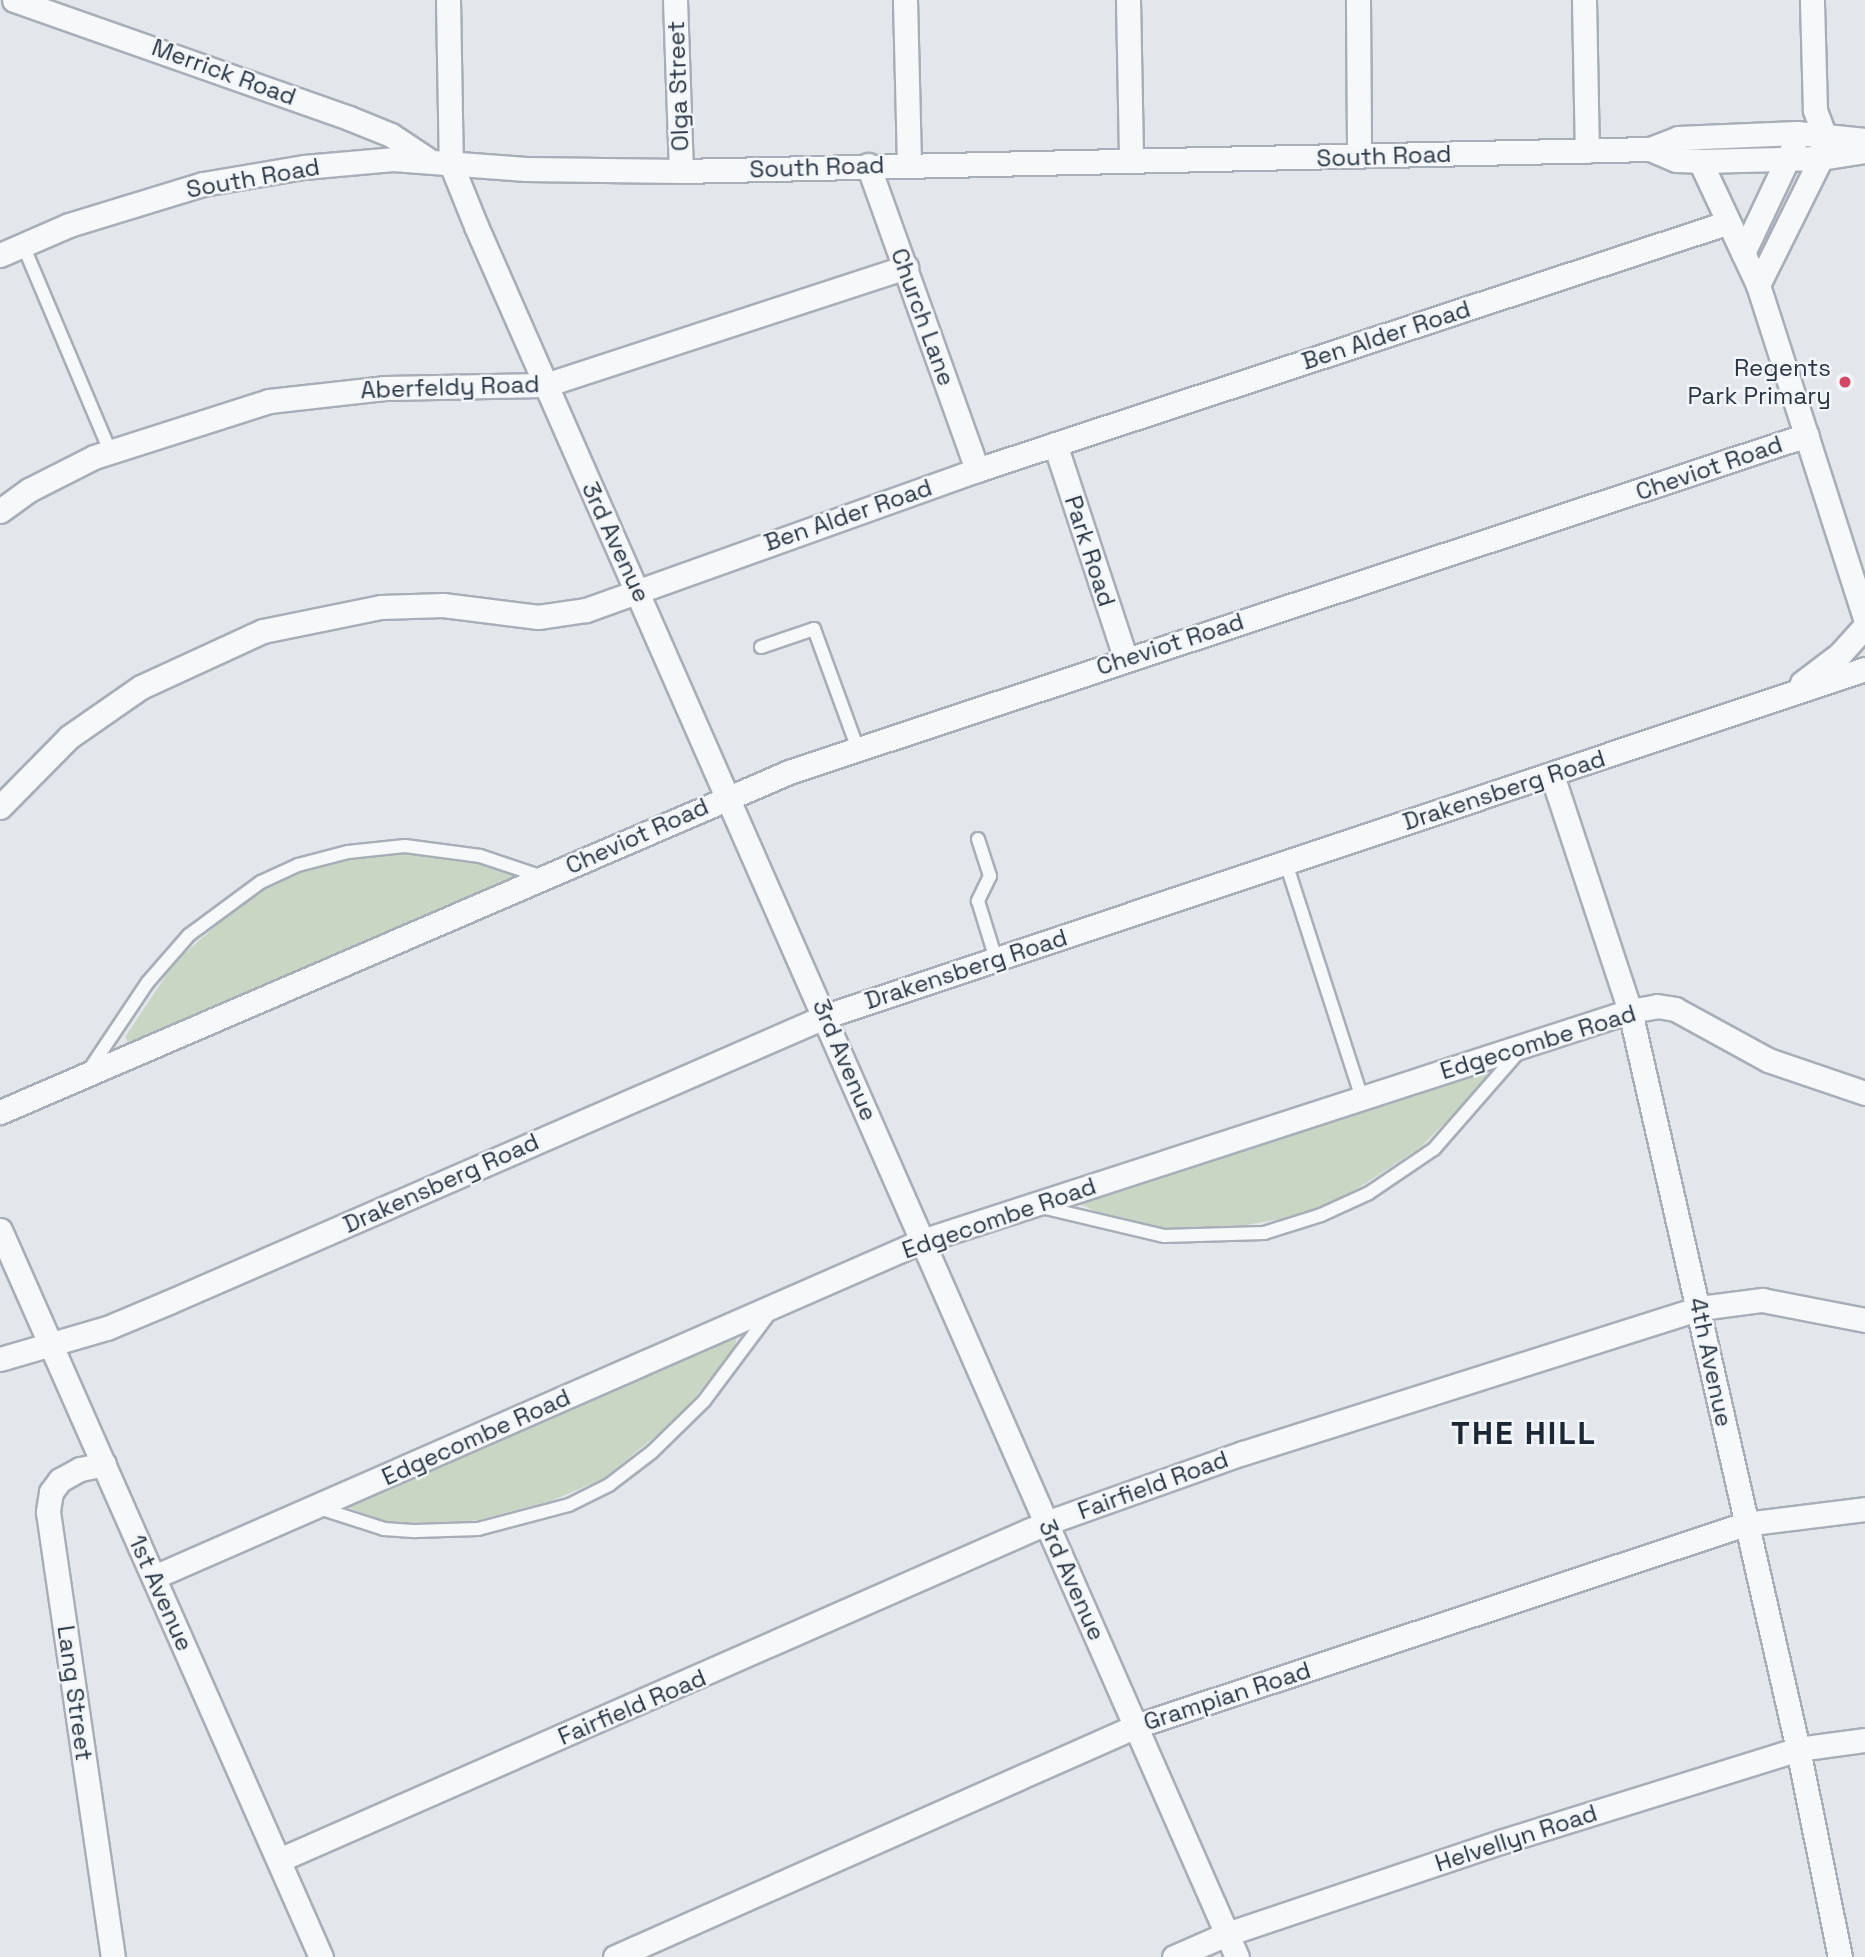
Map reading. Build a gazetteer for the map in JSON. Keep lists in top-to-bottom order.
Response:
{
  "streets": {
    "street": [
      "Merrick Road",
      "Olga Street",
      "South Road",
      "Church Lane",
      "Ben Alder Road",
      "Aberfeldy Road",
      "Cheviot Road",
      "3rd Avenue",
      "Park Road",
      "Drakensberg Road",
      "Edgecombe Road",
      "4th Avenue",
      "Fairfield Road",
      "1st Avenue",
      "Lang Street",
      "Grampian Road",
      "Helvellyn Road"
    ]
  },
  "crossings": [
    ["Merrick Road", "South Road"],
    ["Olga Street", "South Road"],
    ["South Road", "Church Lane"],
    ["South Road", "3rd Avenue"],
    ["Church Lane", "Ben Alder Road"],
    ["Church Lane", "Aberfeldy Road"],
    ["Ben Alder Road", "3rd Avenue"],
    ["Ben Alder Road", "Park Road"],
    ["Aberfeldy Road", "3rd Avenue"],
    ["Cheviot Road", "3rd Avenue"],
    ["Cheviot Road", "Park Road"],
    ["3rd Avenue", "Drakensberg Road"],
    ["3rd Avenue", "Edgecombe Road"],
    ["3rd Avenue", "Fairfield Road"],
    ["3rd Avenue", "Grampian Road"],
    ["3rd Avenue", "Helvellyn Road"],
    ["Drakensberg Road", "4th Avenue"],
    ["Drakensberg Road", "1st Avenue"],
    ["Edgecombe Road", "4th Avenue"],
    ["Edgecombe Road", "1st Avenue"],
    ["4th Avenue", "Fairfield Road"],
    ["4th Avenue", "Grampian Road"],
    ["4th Avenue", "Helvellyn Road"],
    ["Fairfield Road", "1st Avenue"],
    ["1st Avenue", "Lang Street"]
  ],
  "districts": ["THE HILL"],
  "places": ["Regents Park Primary"]
}
